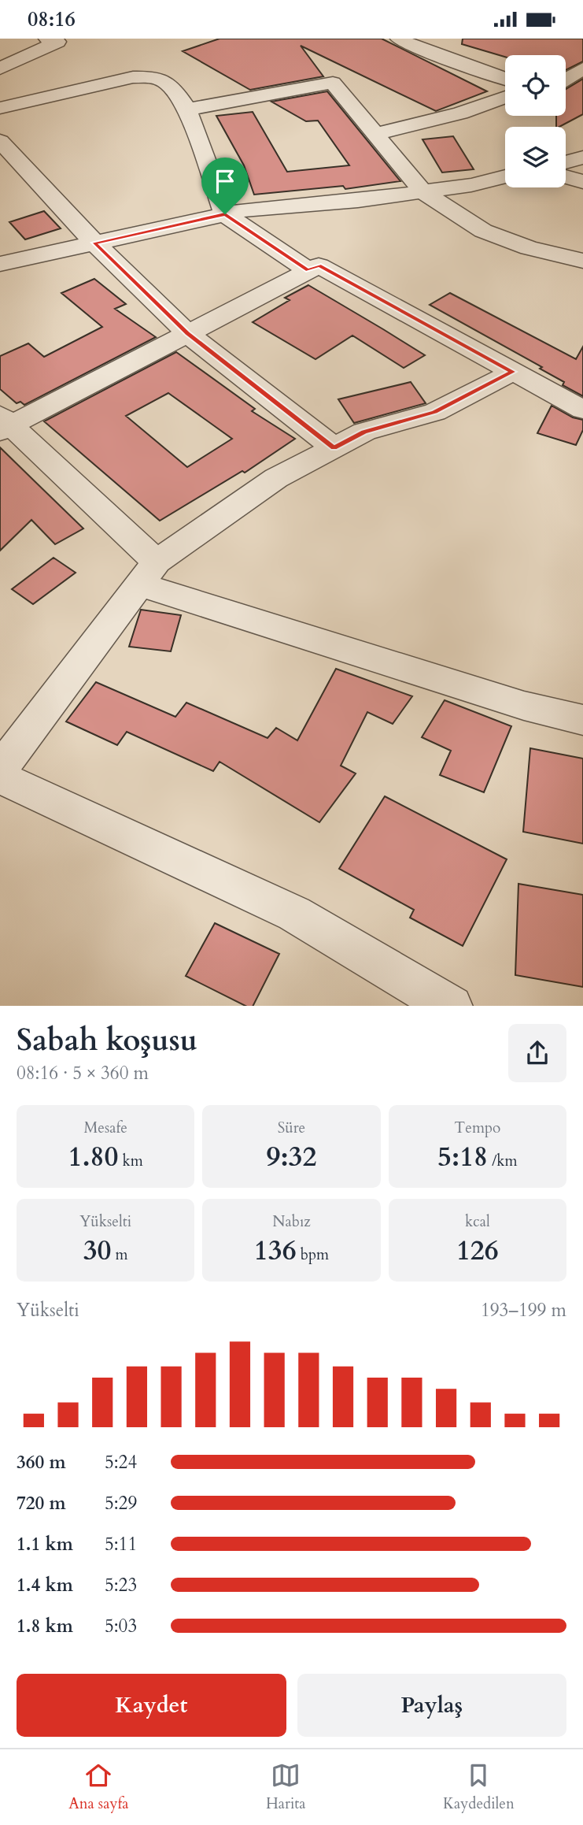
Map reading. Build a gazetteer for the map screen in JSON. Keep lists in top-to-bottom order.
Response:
{
  "page": {
    "status": "08:16",
    "heading": ["Sabah koşusu", "08:16 · 5 × 360 m"],
    "stats": [
      ["Mesafe", "1.80 km"],
      ["Süre", "9:32"],
      ["Tempo", "5:18 /km"],
      ["Yükselti", "30 m"],
      ["Nabız", "136 bpm"],
      ["kcal", "126"]
    ],
    "chart": ["Yükselti", "193–199 m"],
    "list": [
      {
        "name": "360 m",
        "note": "5:24"
      },
      {
        "name": "720 m",
        "note": "5:29"
      },
      {
        "name": "1.1 km",
        "note": "5:11"
      },
      {
        "name": "1.4 km",
        "note": "5:23"
      },
      {
        "name": "1.8 km",
        "note": "5:03"
      }
    ],
    "buttons": ["Kaydet", "Paylaş"],
    "tabs": ["Ana sayfa", "Harita", "Kaydedilen"]
  }
}
